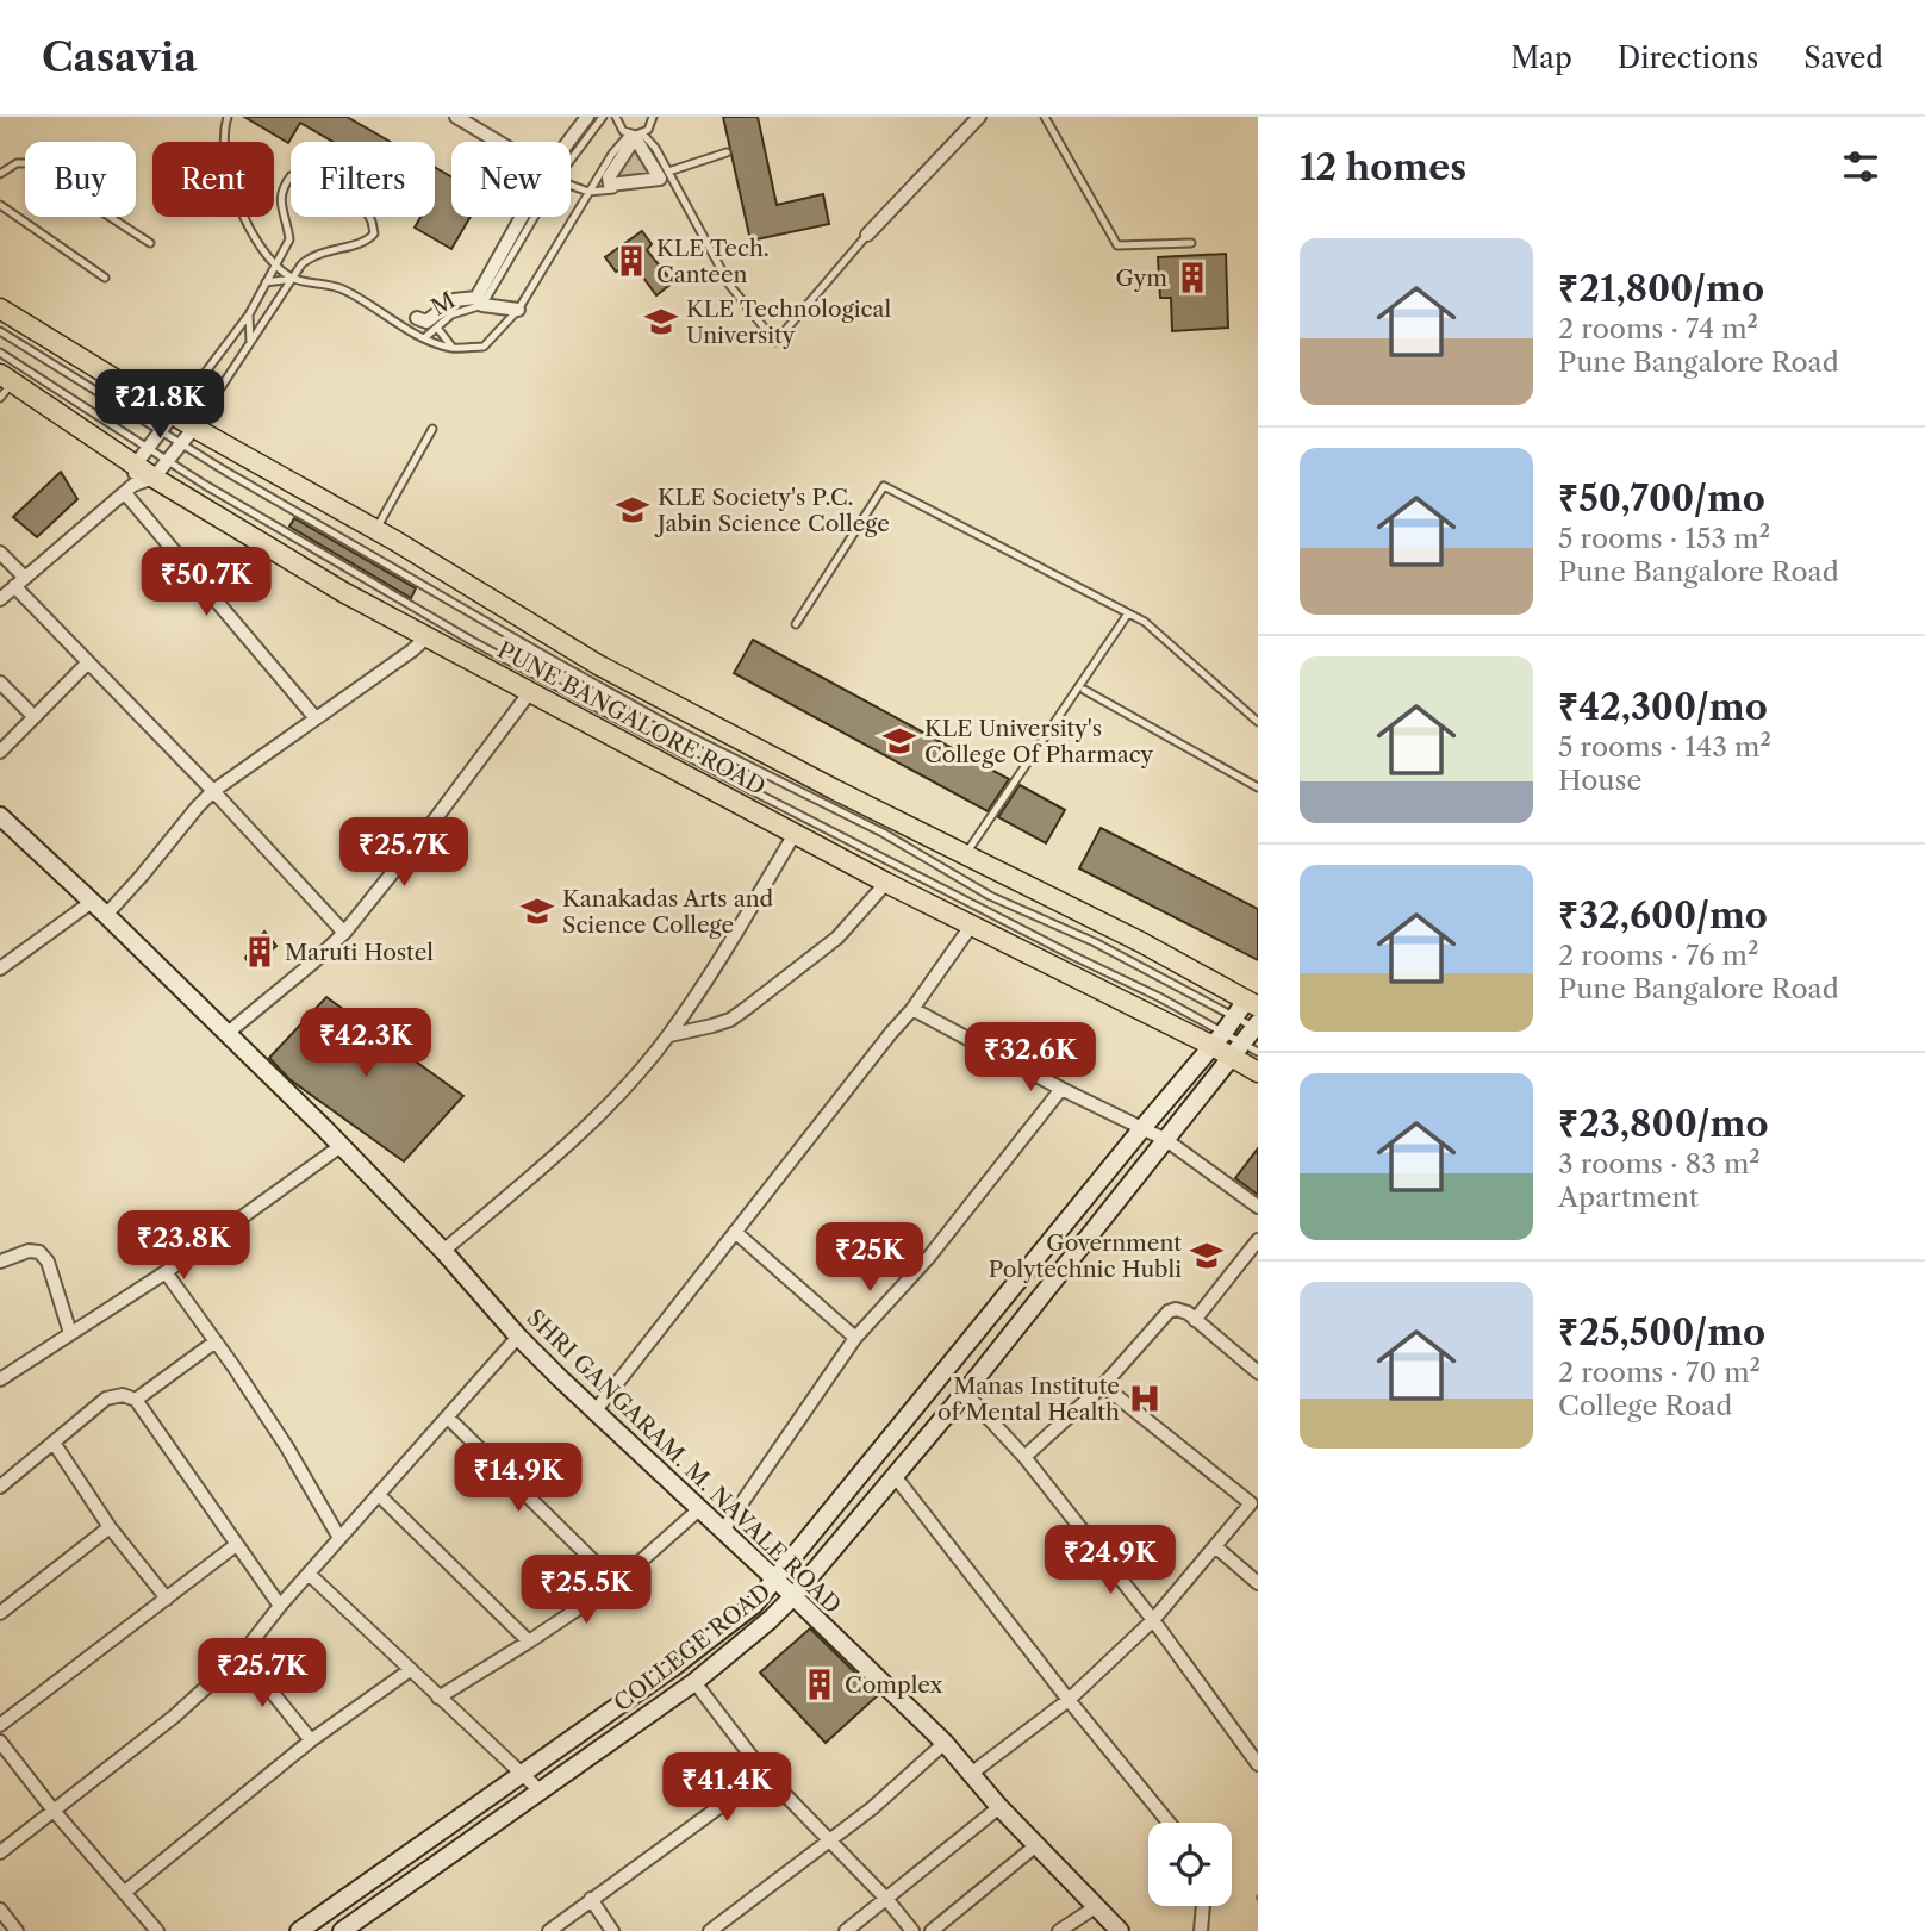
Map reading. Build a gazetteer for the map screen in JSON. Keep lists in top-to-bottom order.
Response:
{
  "streets": {
    "main road": ["PUNE BANGALORE ROAD", "SHRI GANGARAM. M. NAVALE ROAD", "COLLEGE ROAD"],
    "lane": ["M"]
  },
  "crossings": [
    ["PUNE BANGALORE ROAD", "COLLEGE ROAD"],
    ["SHRI GANGARAM. M. NAVALE ROAD", "COLLEGE ROAD"]
  ],
  "places": {
    "building": [
      "KLE Tech. Canteen",
      "Gym",
      "Maruti Hostel",
      "Complex"
    ],
    "school or university": [
      "KLE Technological University",
      "KLE Society's P.C. Jabin Science College",
      "KLE University's College Of Pharmacy",
      "Kanakadas Arts and Science College",
      "Government Polytechnic Hubli"
    ],
    "hospital": ["Manas Institute of Mental Health"]
  },
  "page": {
    "header": "Casavia",
    "nav": ["Map", "Directions", "Saved"],
    "heading": "12 homes",
    "chip": [
      "Buy",
      "Rent",
      "Filters",
      "New"
    ],
    "list": [
      {
        "name": "₹21,800/mo",
        "note": "2 rooms · 74 m² · Pune Bangalore Road"
      },
      {
        "name": "₹50,700/mo",
        "note": "5 rooms · 153 m² · Pune Bangalore Road"
      },
      {
        "name": "₹42,300/mo",
        "note": "5 rooms · 143 m² · House"
      },
      {
        "name": "₹32,600/mo",
        "note": "2 rooms · 76 m² · Pune Bangalore Road"
      },
      {
        "name": "₹23,800/mo",
        "note": "3 rooms · 83 m² · Apartment"
      },
      {
        "name": "₹25,500/mo",
        "note": "2 rooms · 70 m² · College Road"
      }
    ],
    "price": [
      "₹21.8K",
      "₹50.7K",
      "₹25.7K",
      "₹42.3K",
      "₹32.6K",
      "₹23.8K",
      "₹25K",
      "₹14.9K",
      "₹24.9K",
      "₹25.5K",
      "₹25.7K",
      "₹41.4K"
    ]
  }
}
